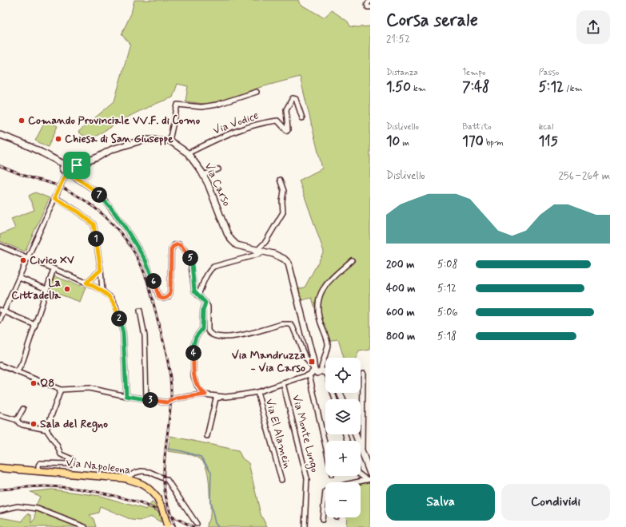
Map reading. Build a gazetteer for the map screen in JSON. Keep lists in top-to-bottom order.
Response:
{
  "streets": {
    "main road": ["Via Napoleona"],
    "street": [
      "Via Vodice",
      "Via Carso",
      "Via El Alamein",
      "Via Monte Lungo"
    ]
  },
  "crossings": [
    ["Via Vodice", "Via Carso"]
  ],
  "places": {
    "other": [
      "Comando Provinciale VV.F. di Como",
      "Chiesa di San Giuseppe",
      "Civico XV",
      "La Cittadella",
      "Q8",
      "Sala del Regno"
    ],
    "transit": ["Via Mandruzza - Via Carso"]
  },
  "page": {
    "heading": ["Corsa serale", "21:52"],
    "stats": [
      ["Distanza", "1.50 km"],
      ["Tempo", "7:48"],
      ["Passo", "5:12 /km"],
      ["Dislivello", "10 m"],
      ["Battito", "170 bpm"],
      ["kcal", "115"]
    ],
    "chart": ["Dislivello", "256–264 m"],
    "pins": [
      "7",
      "1",
      "5",
      "6",
      "2",
      "4",
      "3"
    ],
    "list": [
      {
        "name": "200 m",
        "note": "5:08"
      },
      {
        "name": "400 m",
        "note": "5:12"
      },
      {
        "name": "600 m",
        "note": "5:06"
      },
      {
        "name": "800 m",
        "note": "5:18"
      }
    ],
    "map_buttons": ["+", "−"],
    "buttons": ["Salva", "Condividi"]
  }
}
